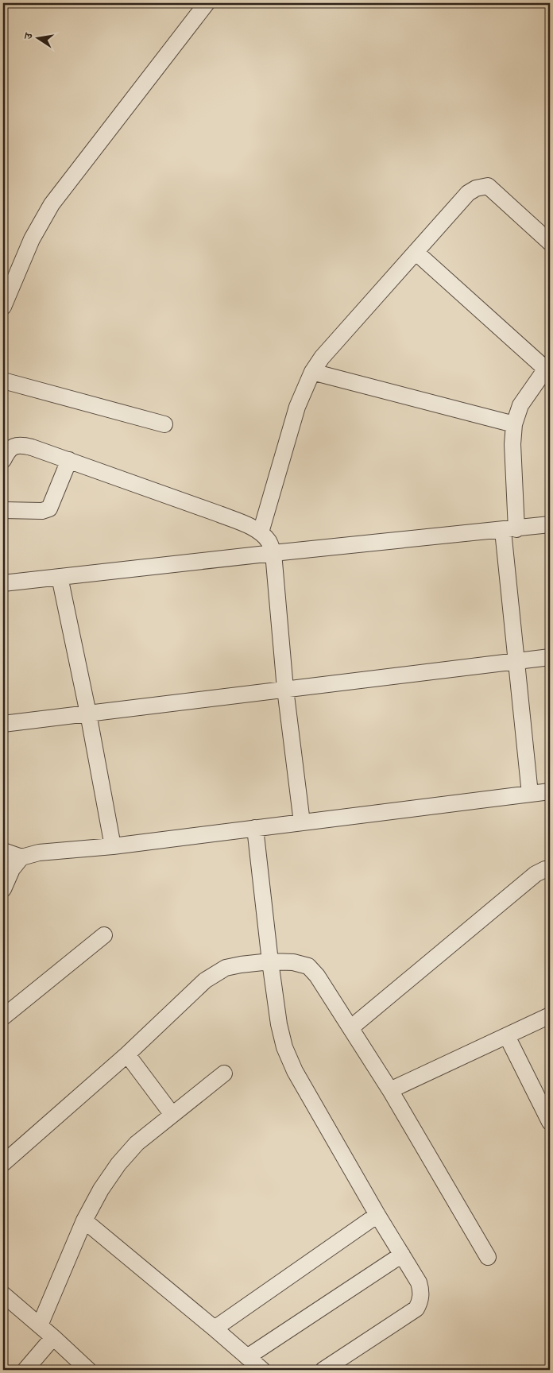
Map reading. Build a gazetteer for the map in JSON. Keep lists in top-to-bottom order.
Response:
{
  "north": "left"
}
